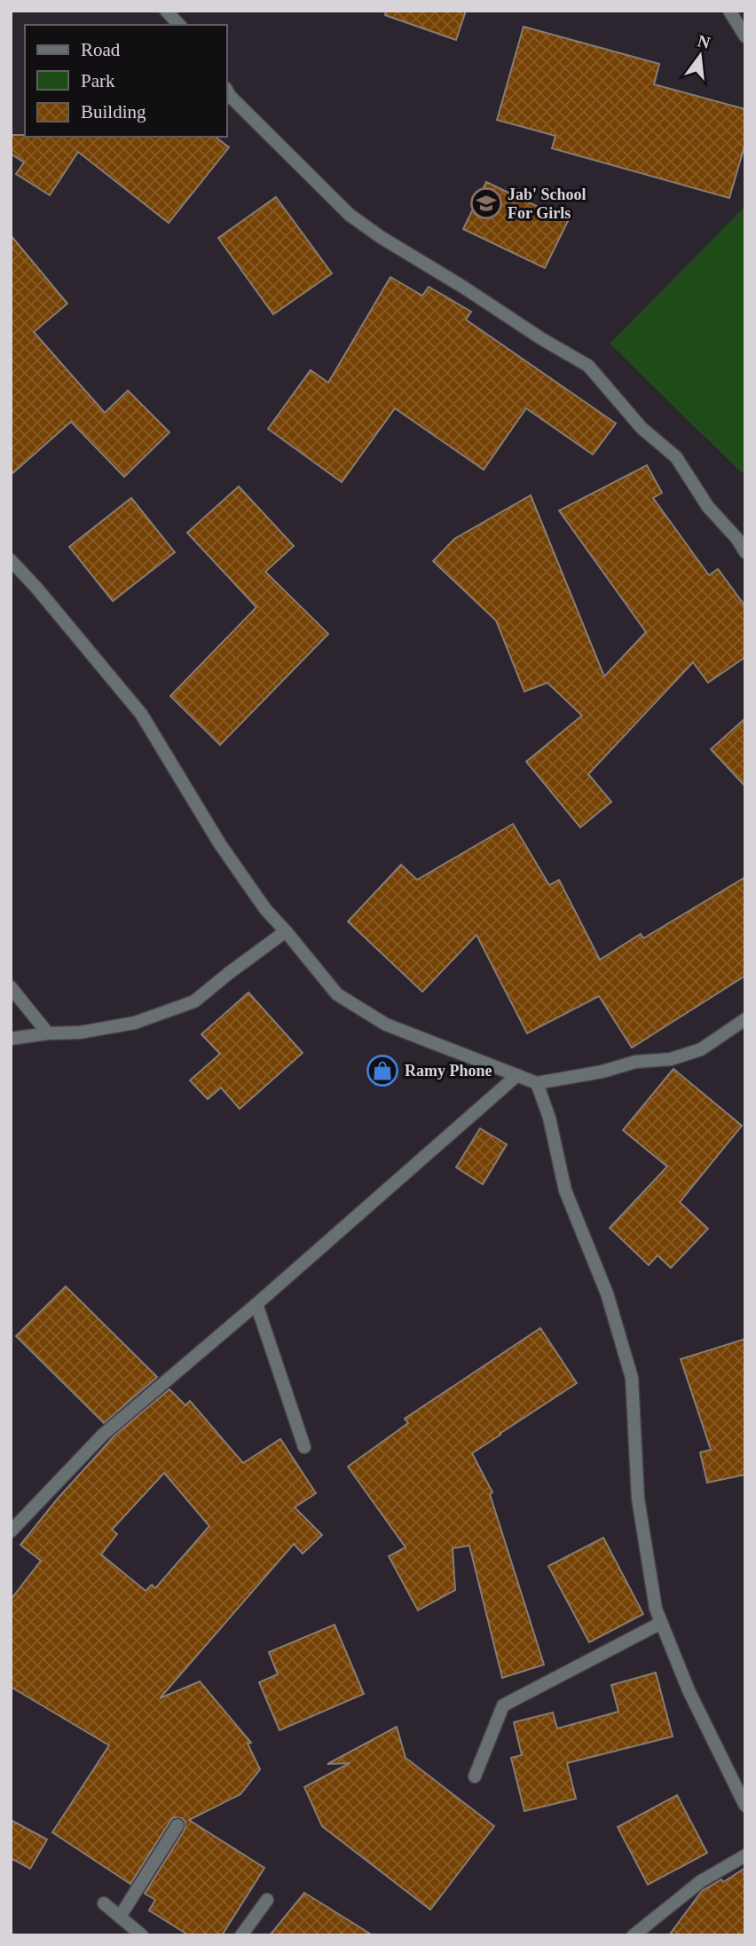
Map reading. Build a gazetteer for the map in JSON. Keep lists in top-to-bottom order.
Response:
{
  "places": {
    "school or university": ["Jab' School For Girls"],
    "shop": ["Ramy Phone"]
  },
  "legend": ["Road", "Park", "Building"],
  "north": "top"
}
